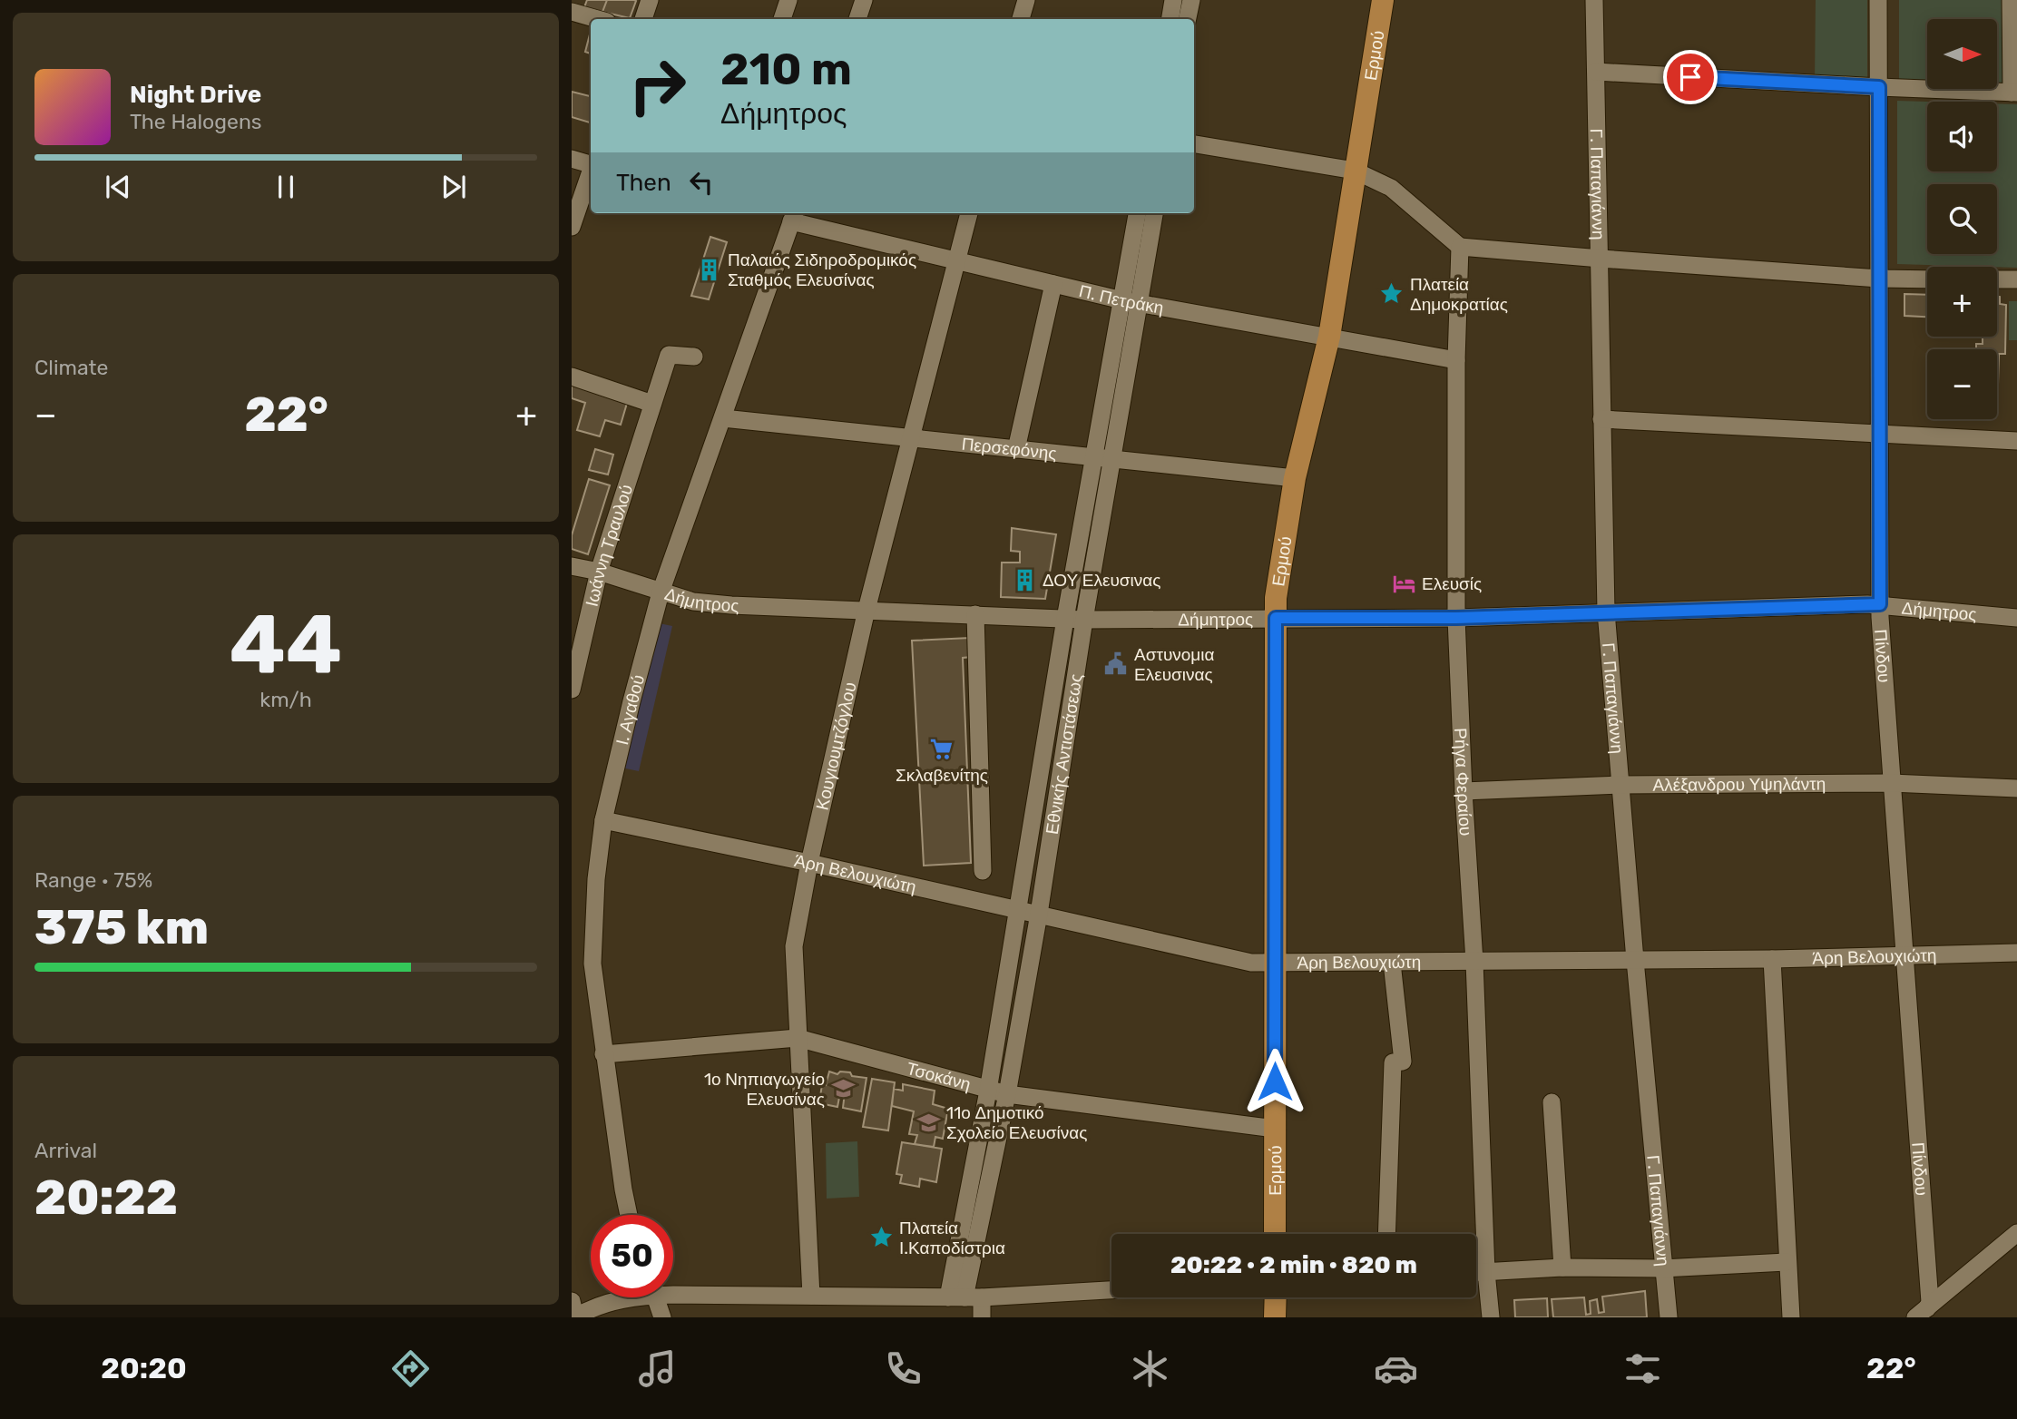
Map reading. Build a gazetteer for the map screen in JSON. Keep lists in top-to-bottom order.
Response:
{
  "streets": {
    "main road": ["Ερμού"],
    "street": [
      "Γ. Παπαγιάννη",
      "Π. Πετράκη",
      "Περσεφόνης",
      "Ιωάννη Τραυλού",
      "Δήμητρος",
      "Πίνδου",
      "Ι. Αγαθού",
      "Κουγιουμτζόγλου",
      "Εθνικής Αντιστάσεως",
      "Ρήγα Φεραίου",
      "Αλέξανδρου Υψηλάντη",
      "Άρη Βελουχιώτη",
      "Τσοκάνη"
    ]
  },
  "crossings": [
    ["Ερμού", "Π. Πετράκη"],
    ["Ερμού", "Περσεφόνης"],
    ["Ερμού", "Δήμητρος"],
    ["Ερμού", "Άρη Βελουχιώτη"],
    ["Ερμού", "Τσοκάνη"],
    ["Γ. Παπαγιάννη", "Δήμητρος"],
    ["Γ. Παπαγιάννη", "Αλέξανδρου Υψηλάντη"],
    ["Γ. Παπαγιάννη", "Άρη Βελουχιώτη"],
    ["Π. Πετράκη", "Ι. Αγαθού"],
    ["Π. Πετράκη", "Κουγιουμτζόγλου"],
    ["Π. Πετράκη", "Εθνικής Αντιστάσεως"],
    ["Π. Πετράκη", "Ρήγα Φεραίου"],
    ["Περσεφόνης", "Ι. Αγαθού"],
    ["Περσεφόνης", "Κουγιουμτζόγλου"],
    ["Περσεφόνης", "Εθνικής Αντιστάσεως"],
    ["Ιωάννη Τραυλού", "Δήμητρος"],
    ["Δήμητρος", "Πίνδου"],
    ["Δήμητρος", "Ι. Αγαθού"],
    ["Δήμητρος", "Κουγιουμτζόγλου"],
    ["Δήμητρος", "Εθνικής Αντιστάσεως"],
    ["Δήμητρος", "Ρήγα Φεραίου"],
    ["Πίνδου", "Αλέξανδρου Υψηλάντη"],
    ["Πίνδου", "Άρη Βελουχιώτη"],
    ["Ι. Αγαθού", "Άρη Βελουχιώτη"],
    ["Ι. Αγαθού", "Τσοκάνη"],
    ["Κουγιουμτζόγλου", "Άρη Βελουχιώτη"],
    ["Κουγιουμτζόγλου", "Τσοκάνη"],
    ["Εθνικής Αντιστάσεως", "Άρη Βελουχιώτη"],
    ["Εθνικής Αντιστάσεως", "Τσοκάνη"],
    ["Ρήγα Φεραίου", "Αλέξανδρου Υψηλάντη"],
    ["Ρήγα Φεραίου", "Άρη Βελουχιώτη"]
  ],
  "places": {
    "building": ["Παλαιός Σιδηροδρομικός Σταθμός Ελευσίνας", "ΔΟΥ Ελευσινας"],
    "place": ["Πλατεία Δημοκρατίας", "Πλατεία Ι.Καποδίστρια"],
    "hotel": ["Ελευσίς"],
    "public building": ["Αστυνομια Ελευσινας"],
    "supermarket": ["Σκλαβενίτης"],
    "school or university": ["1ο Νηπιαγωγείο Ελευσίνας", "11ο Δημοτικό Σχολείο Ελευσίνας"]
  },
  "north": "right",
  "page": {
    "map_buttons": ["+", "−"],
    "turn": ["210 m", "Δήμητρος"],
    "song": ["Night Drive", "The Halogens"],
    "then": "Then",
    "tile": [
      "Climate",
      ["44", "km/h"],
      ["Range · 75%", "375 km"],
      ["Arrival", "20:22"]
    ],
    "heat": ["−", "22°", "+"],
    "limit": "50",
    "trip": "20:22 · 2 min · 820 m",
    "tabs": ["20:20", "22°"]
  }
}
